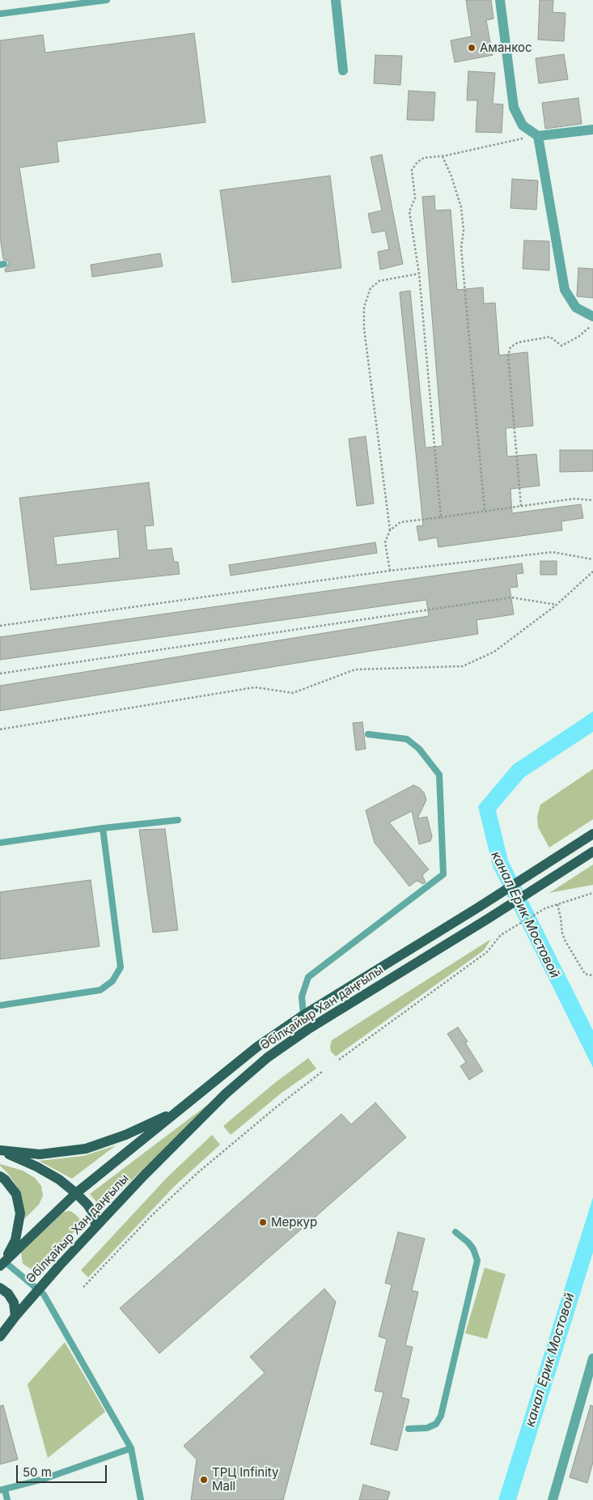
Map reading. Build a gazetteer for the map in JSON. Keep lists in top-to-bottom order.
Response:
{
  "streets": {
    "main road": ["Әбілқайыр Хан даңғылы"]
  },
  "water": ["канал Ерик Мостовой"],
  "places": ["Аманкос", "Меркур", "ТРЦ Infinity Mall"],
  "scale_bar": "50 m"
}
